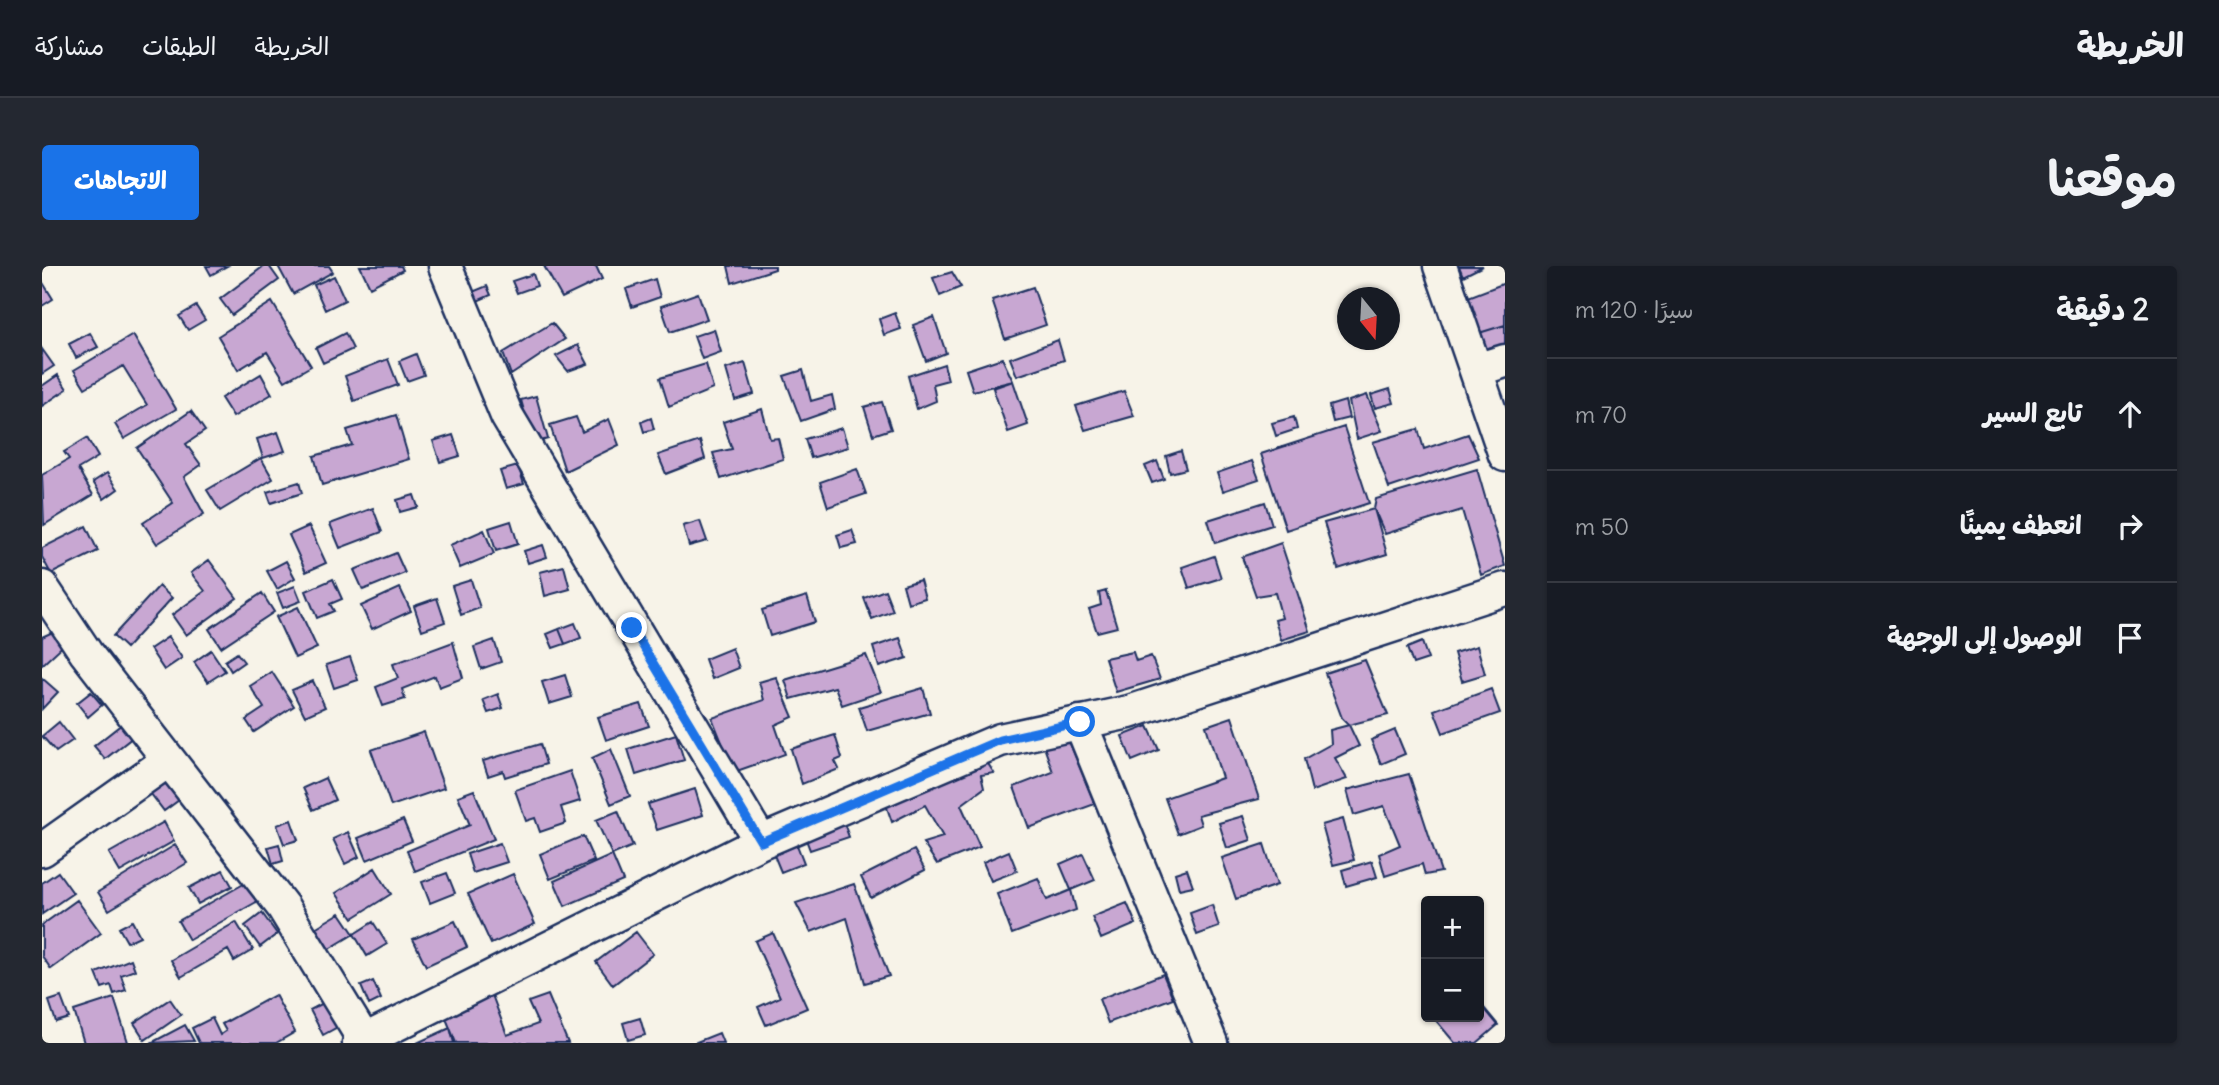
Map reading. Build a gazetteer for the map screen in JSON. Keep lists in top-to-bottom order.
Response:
{
  "north": "bottom",
  "page": {
    "header": "الخريطة",
    "nav": ["الخريطة", "الطبقات", "مشاركة"],
    "title": "موقعنا",
    "buttons": "الاتجاهات",
    "heading": ["2 دقيقة", "سيرًا · 120 m"],
    "list": [
      ["تابع السير", "70 m"],
      ["انعطف يمينًا", "50 m"],
      "الوصول إلى الوجهة"
    ],
    "map_buttons": ["+", "−"]
  }
}
